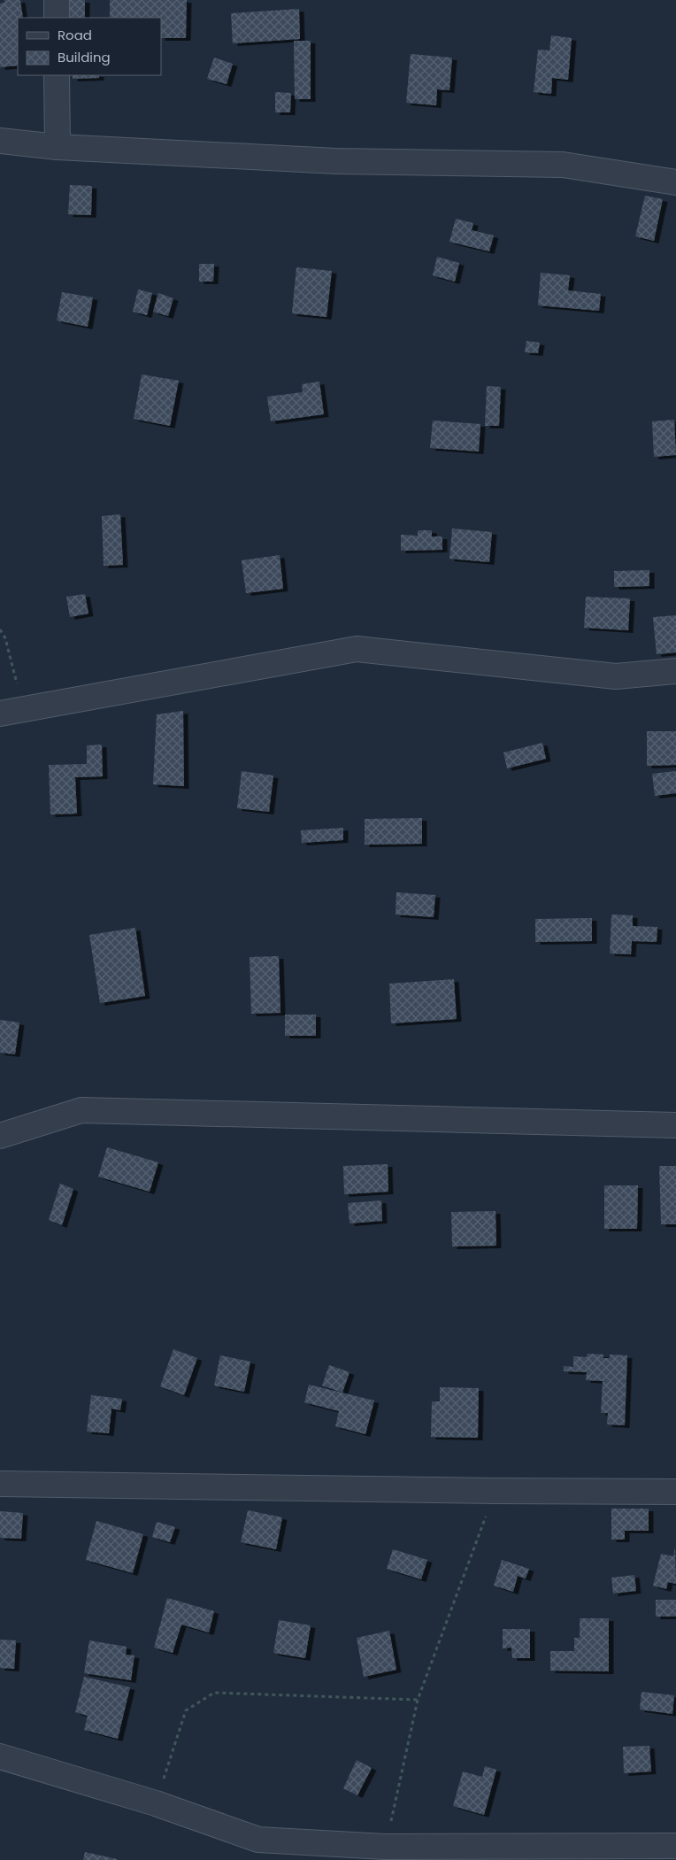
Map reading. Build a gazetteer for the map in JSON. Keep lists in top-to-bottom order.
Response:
{
  "legend": ["Road", "Building"]
}
